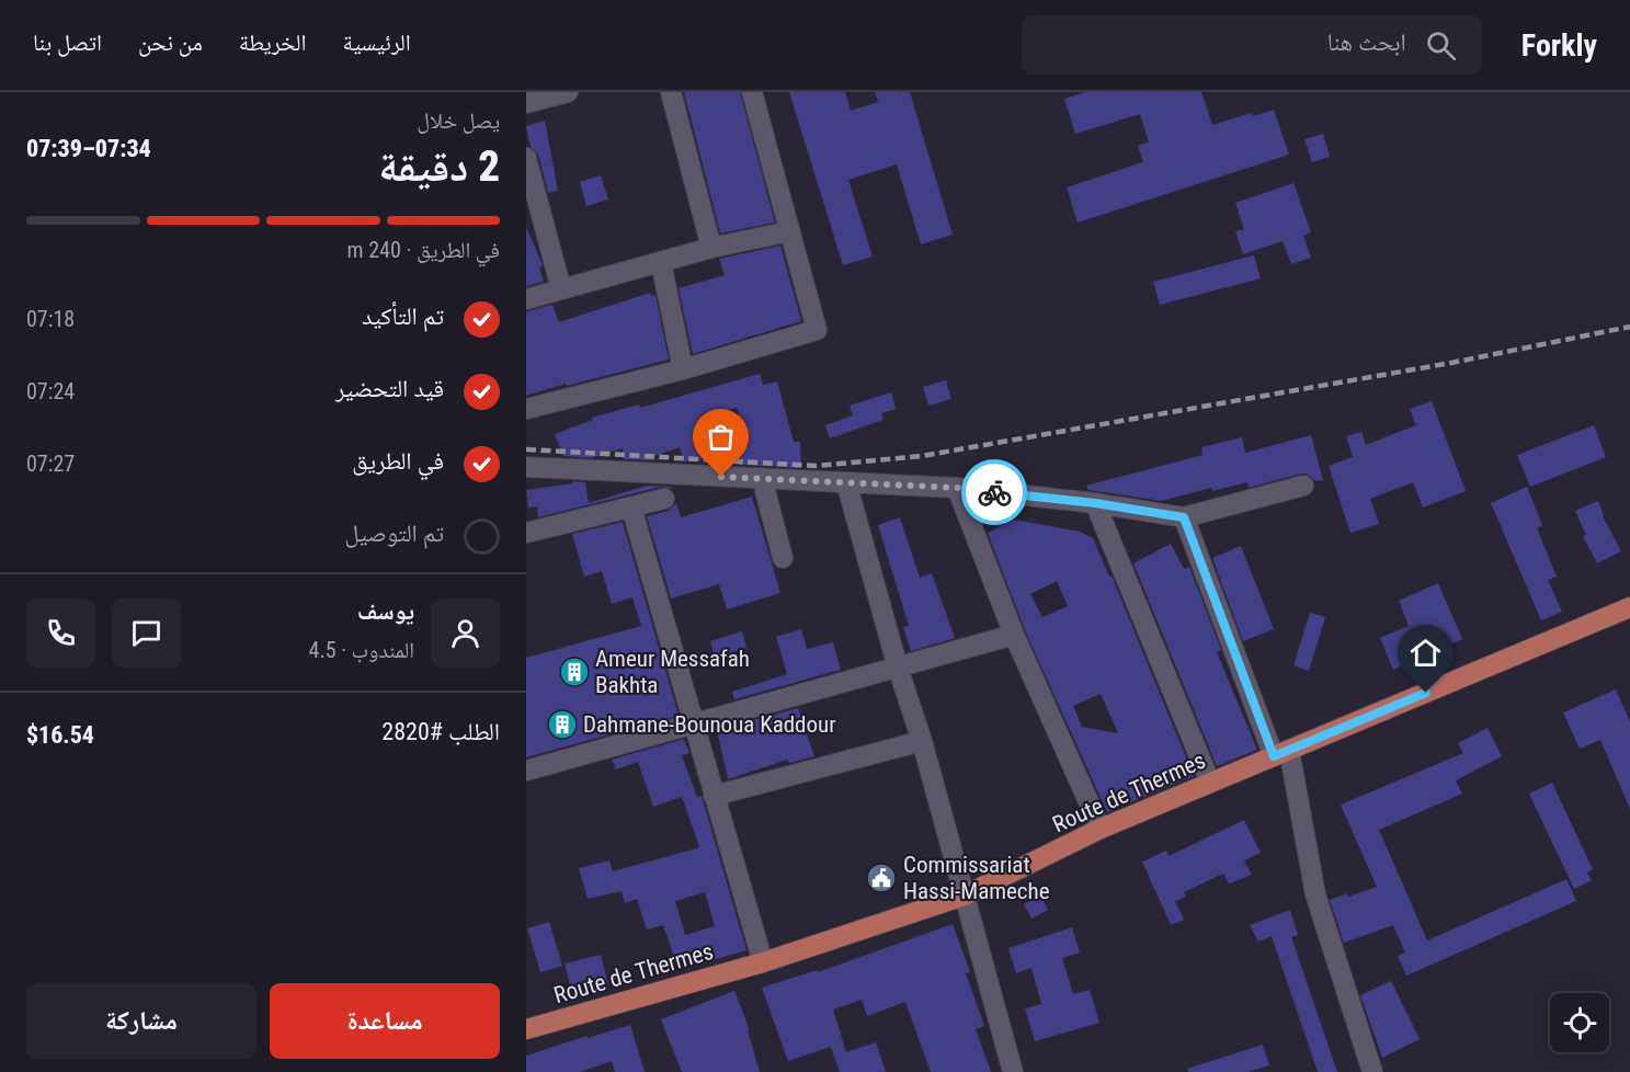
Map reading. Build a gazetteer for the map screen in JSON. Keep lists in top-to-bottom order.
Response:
{
  "streets": {
    "main road": ["Route de Thermes"]
  },
  "places": {
    "building": ["Ameur Messafah Bakhta", "Dahmane-Bounoua Kaddour"],
    "public building": ["Commissariat Hassi-Mameche"]
  },
  "page": {
    "header": "Forkly",
    "search": "ابحث هنا",
    "nav": [
      "الرئيسية",
      "الخريطة",
      "من نحن",
      "اتصل بنا"
    ],
    "heading": ["2 دقيقة", "يصل خلال", "07:34–07:39"],
    "panel": [
      "يوسف",
      "المندوب · 4.5",
      "الطلب #2820",
      "$16.54"
    ],
    "bar": "في الطريق · 240 m",
    "list": [
      ["تم التأكيد", "07:18"],
      ["قيد التحضير", "07:24"],
      ["في الطريق", "07:27"],
      "تم التوصيل"
    ],
    "buttons": ["مساعدة", "مشاركة"]
  }
}
